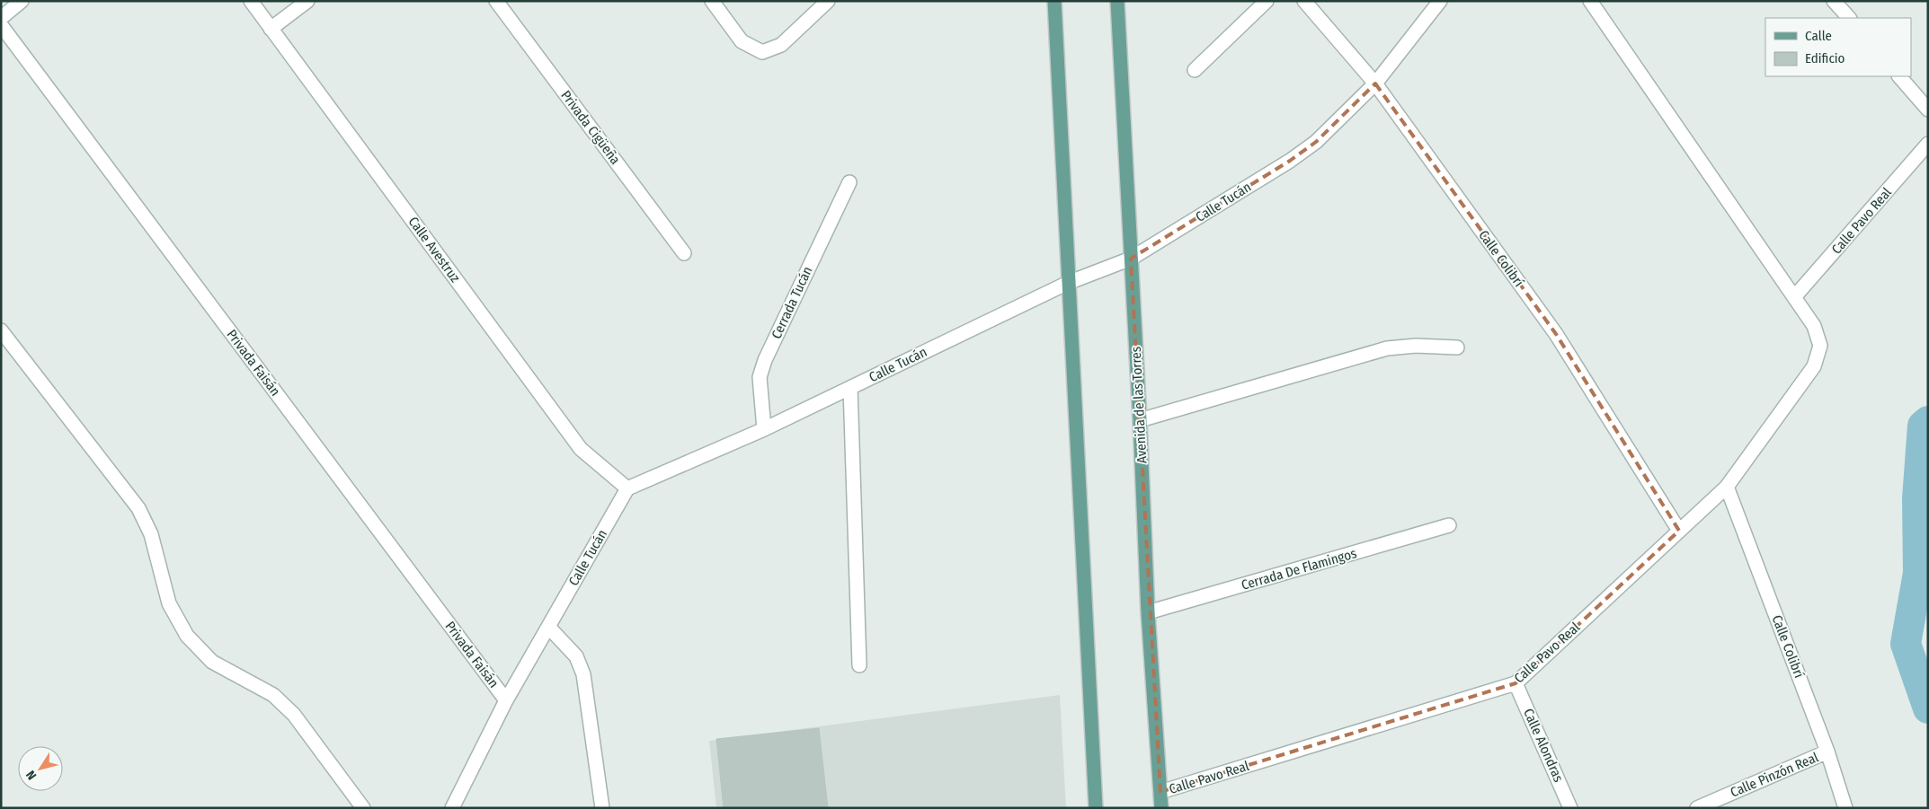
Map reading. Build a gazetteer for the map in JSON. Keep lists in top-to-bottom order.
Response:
{
  "streets": {
    "main road": ["Avenida de las Torres"],
    "street": [
      "Privada Cigüeña",
      "Calle Tucán",
      "Calle Pavo Real",
      "Calle Avestruz",
      "Calle Colibrí",
      "Cerrada Tucán",
      "Privada Faisán",
      "Cerrada De Flamingos",
      "Calle Alondras",
      "Calle Pinzón Real"
    ]
  },
  "crossings": [
    ["Calle Tucán", "Calle Avestruz"],
    ["Calle Tucán", "Calle Colibrí"],
    ["Calle Tucán", "Cerrada Tucán"],
    ["Calle Tucán", "Privada Faisán"],
    ["Calle Tucán", "Avenida de las Torres"],
    ["Calle Pavo Real", "Calle Colibrí"],
    ["Calle Pavo Real", "Avenida de las Torres"],
    ["Calle Pavo Real", "Calle Alondras"],
    ["Calle Colibrí", "Calle Pinzón Real"],
    ["Avenida de las Torres", "Cerrada De Flamingos"]
  ],
  "legend": ["Calle", "Edificio"],
  "north": "bottom left"
}
